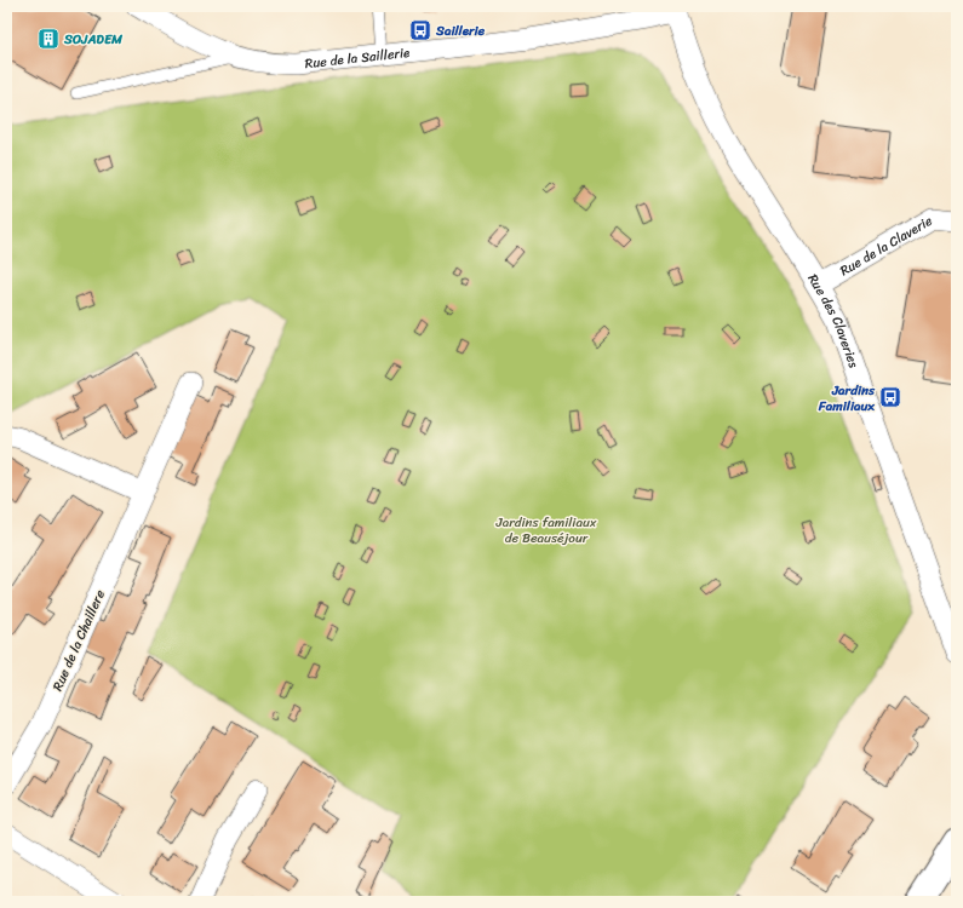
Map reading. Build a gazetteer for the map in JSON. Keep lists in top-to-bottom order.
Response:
{
  "streets": {
    "street": [
      "Rue de la Saillerie",
      "Rue de la Claverie",
      "Rue des Claveries",
      "Rue de la Chaillere"
    ]
  },
  "crossings": [
    ["Rue de la Saillerie", "Rue des Claveries"],
    ["Rue de la Claverie", "Rue des Claveries"]
  ],
  "parks": ["Jardins familiaux de Beauséjour"],
  "places": {
    "bus stop": ["Saillerie", "Jardins Familiaux"],
    "building": ["SOJADEM"]
  }
}
